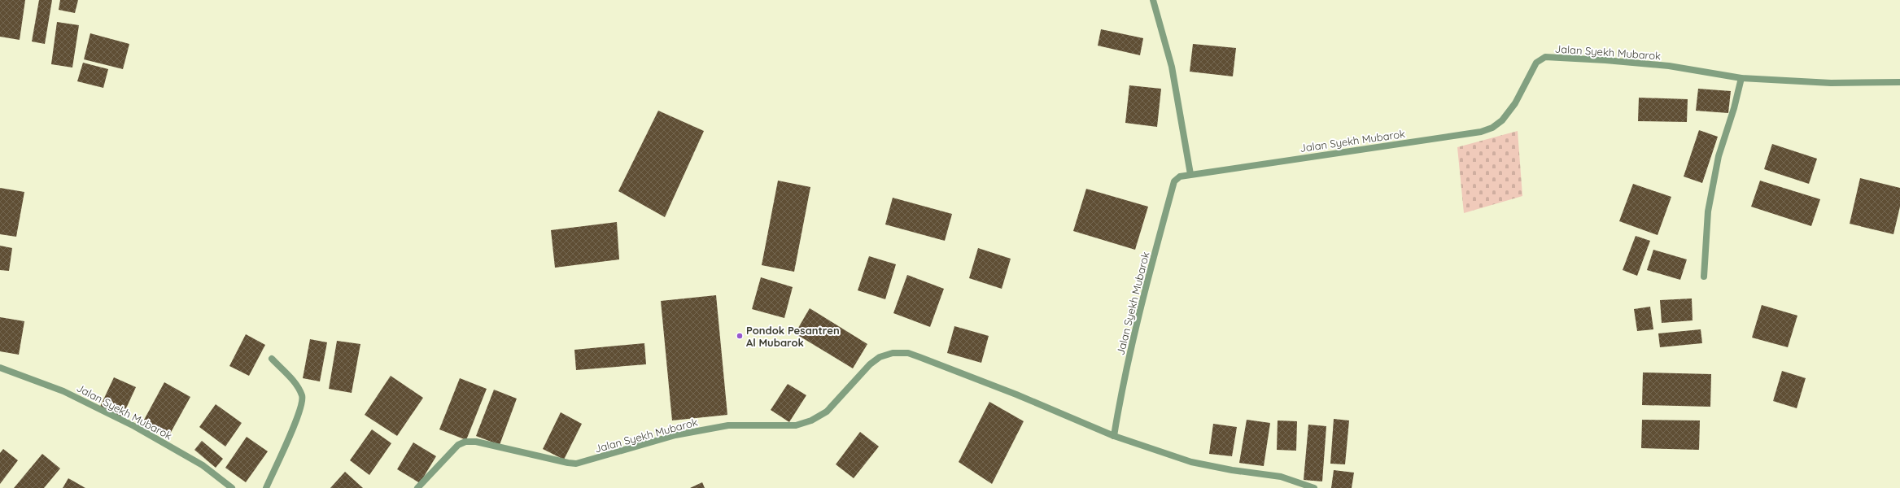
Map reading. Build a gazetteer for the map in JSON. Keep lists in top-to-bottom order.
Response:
{
  "streets": {
    "street": ["Jalan Syekh Mubarok"]
  },
  "places": ["Pondok Pesantren Al Mubarok"]
}
